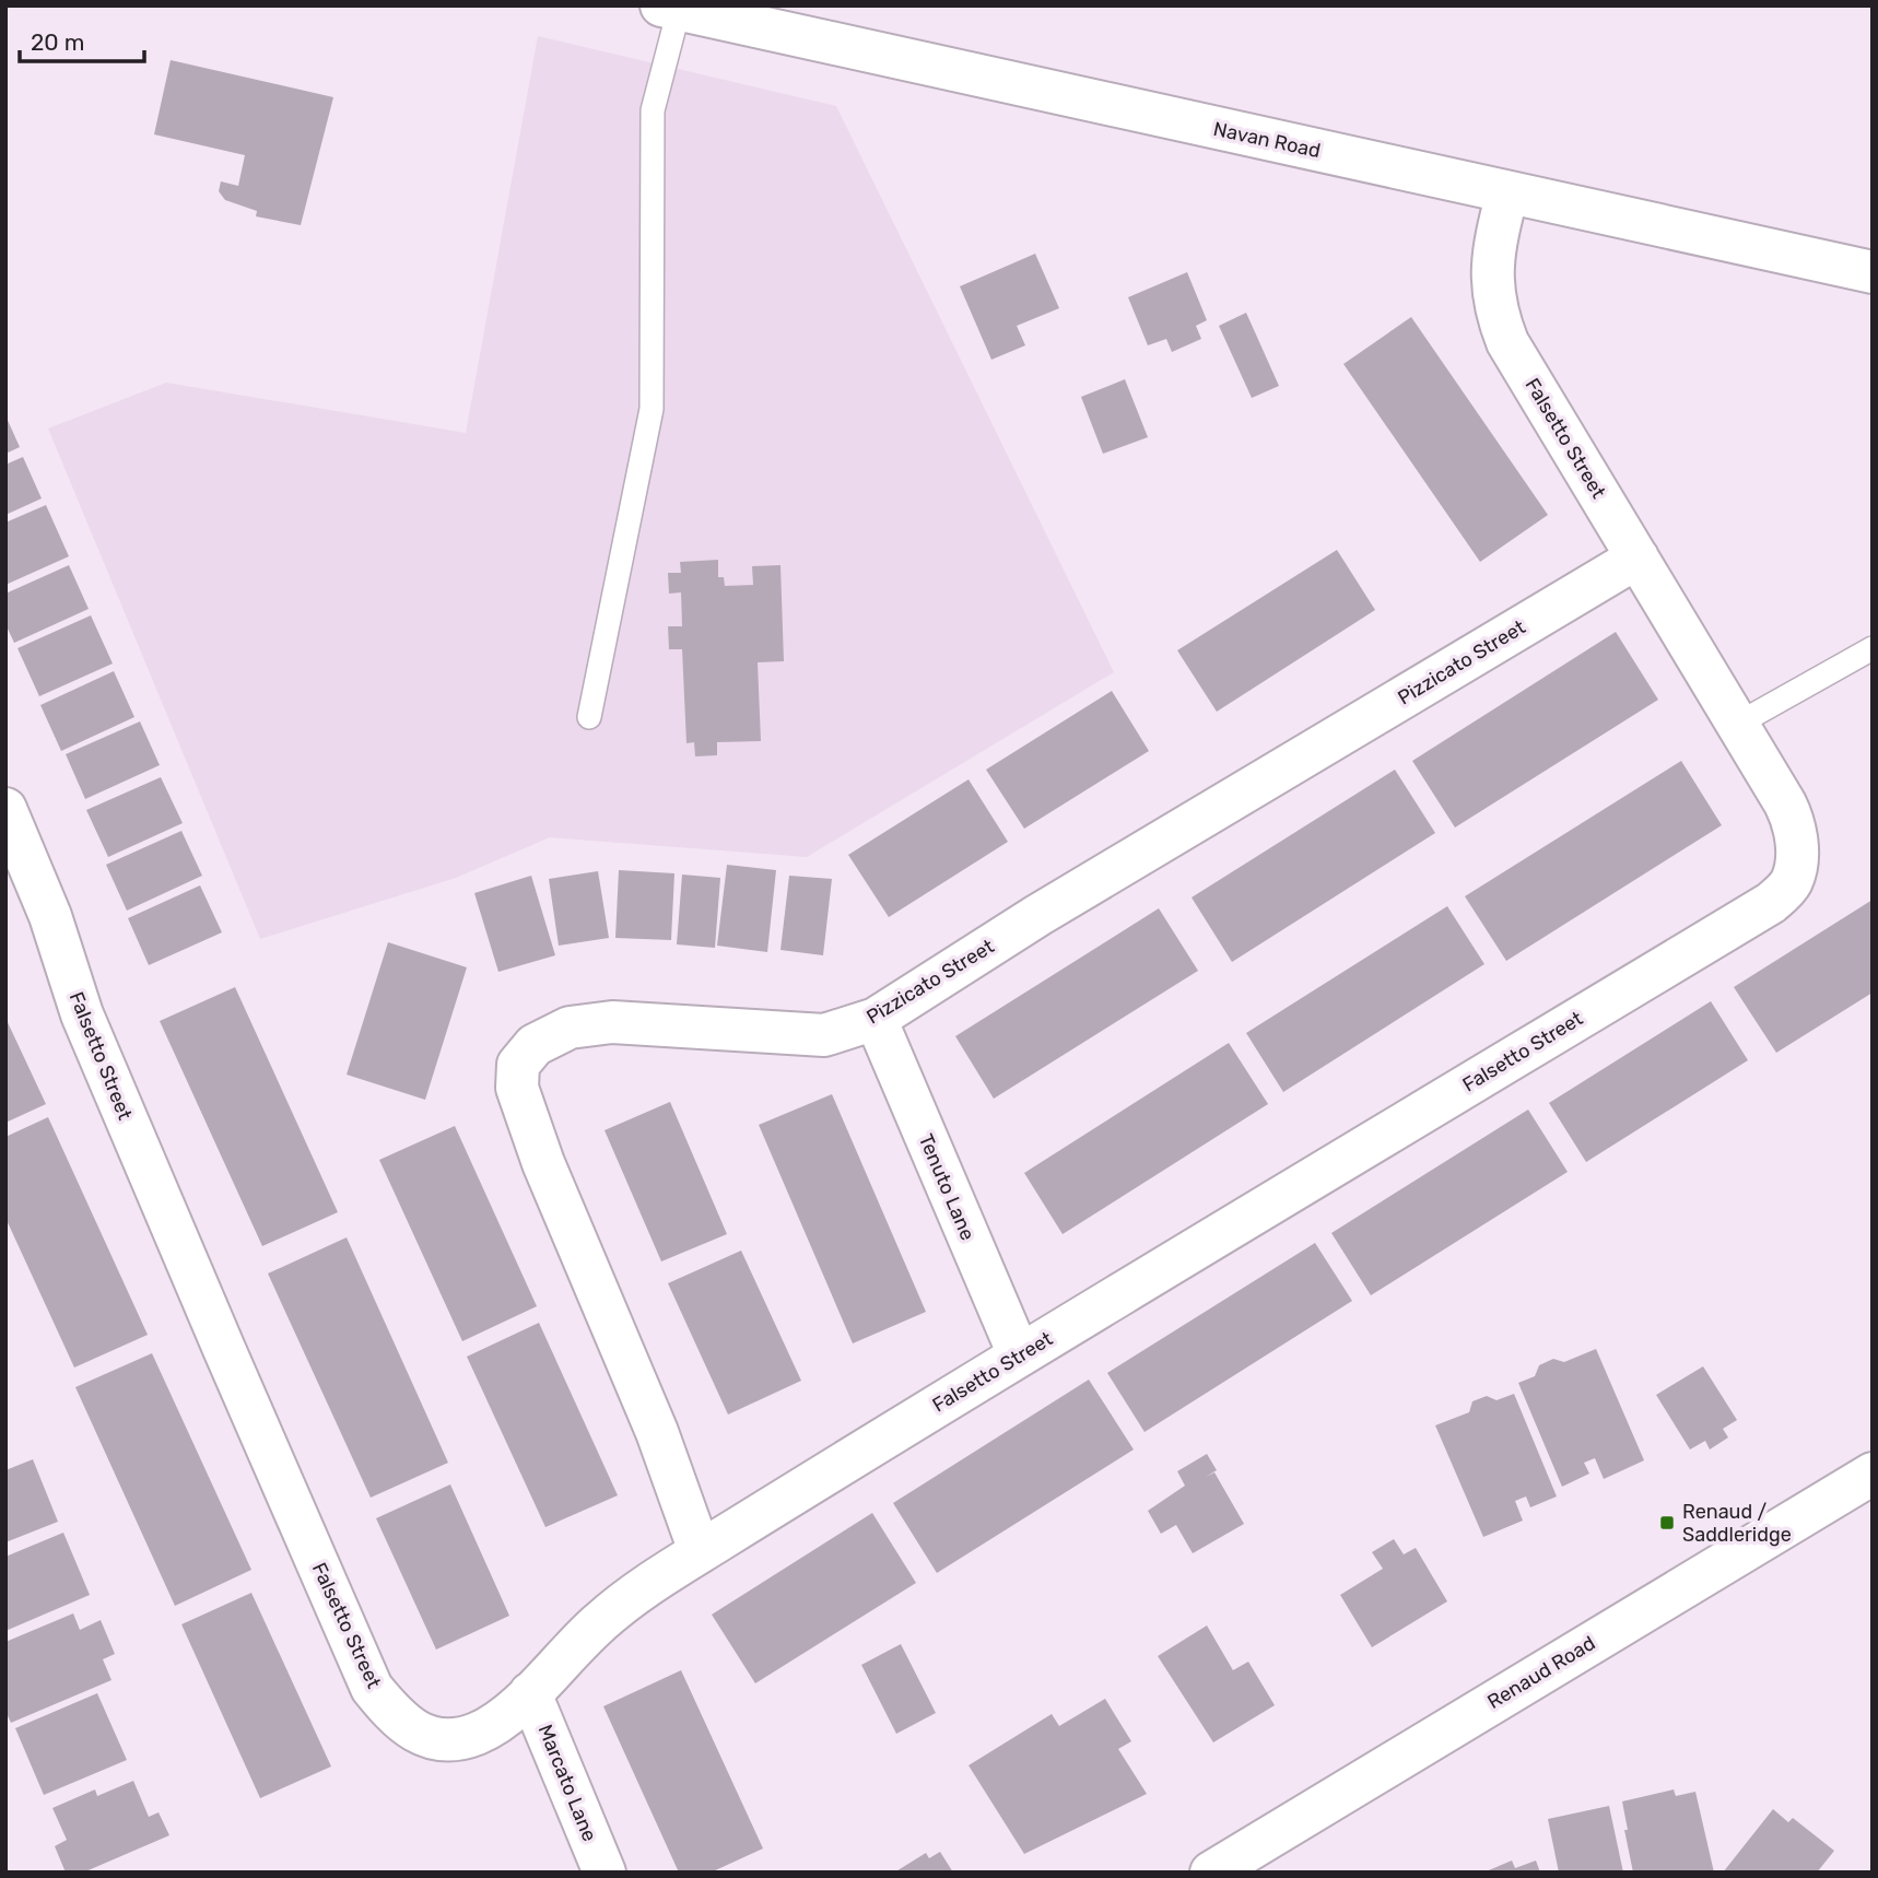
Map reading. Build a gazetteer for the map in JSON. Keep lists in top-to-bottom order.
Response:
{
  "streets": {
    "street": [
      "Navan Road",
      "Falsetto Street",
      "Pizzicato Street",
      "Tenuto Lane",
      "Renaud Road",
      "Marcato Lane"
    ]
  },
  "crossings": [
    ["Navan Road", "Falsetto Street"],
    ["Falsetto Street", "Pizzicato Street"],
    ["Falsetto Street", "Tenuto Lane"],
    ["Falsetto Street", "Marcato Lane"],
    ["Pizzicato Street", "Tenuto Lane"]
  ],
  "places": {
    "transit": ["Renaud / Saddleridge"]
  },
  "scale_bar": "20 m"
}
